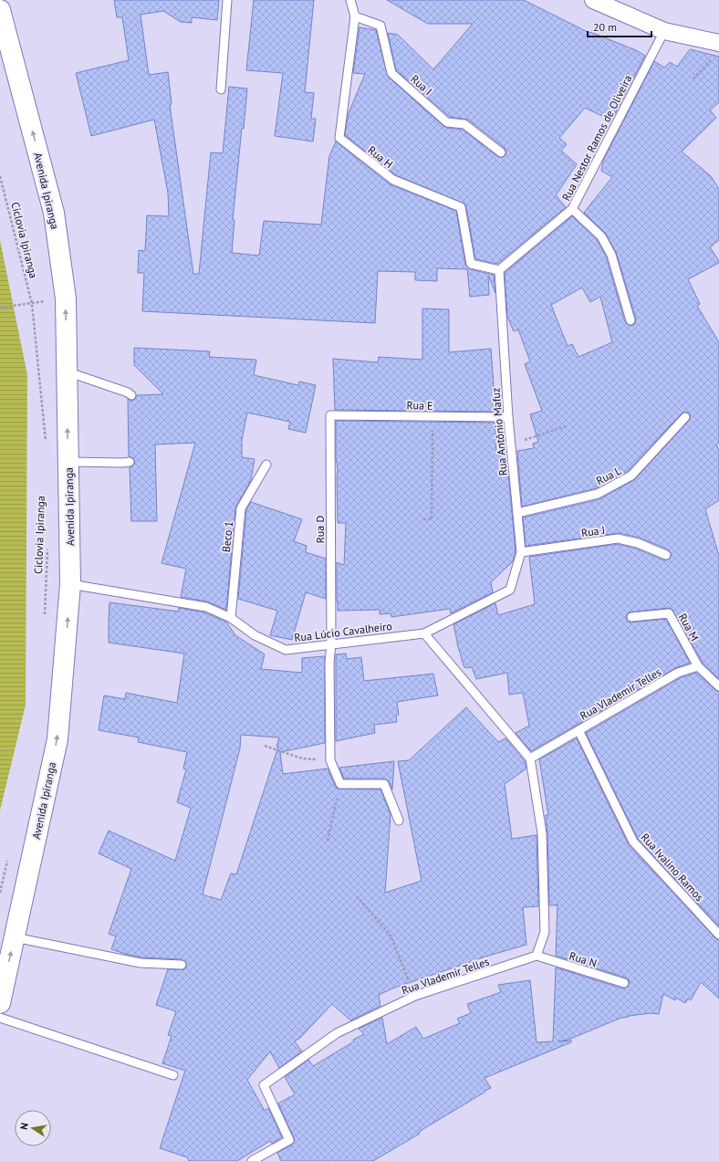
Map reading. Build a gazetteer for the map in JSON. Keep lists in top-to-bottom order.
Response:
{
  "streets": {
    "main road": ["Avenida Ipiranga"],
    "lane": [
      "Rua I",
      "Rua Nestor Ramos de Oliveira",
      "Rua H",
      "Rua E",
      "Rua Antônio Mafuz",
      "Rua L",
      "Rua D",
      "Rua J",
      "Beco 1",
      "Rua M",
      "Rua Lúcio Cavalheiro",
      "Rua Vlademir Telles",
      "Rua Ivalino Ramos",
      "Rua N"
    ],
    "path": ["Ciclovia Ipiranga"]
  },
  "crossings": [
    ["Rua I", "Rua H"],
    ["Rua Nestor Ramos de Oliveira", "Rua H"],
    ["Rua Nestor Ramos de Oliveira", "Rua Antônio Mafuz"],
    ["Rua H", "Rua Antônio Mafuz"],
    ["Avenida Ipiranga", "Rua Lúcio Cavalheiro"],
    ["Rua E", "Rua Antônio Mafuz"],
    ["Rua E", "Rua D"],
    ["Rua Antônio Mafuz", "Rua L"],
    ["Rua Antônio Mafuz", "Rua J"],
    ["Rua Antônio Mafuz", "Rua Lúcio Cavalheiro"],
    ["Rua D", "Rua Lúcio Cavalheiro"],
    ["Beco 1", "Rua Lúcio Cavalheiro"],
    ["Rua M", "Rua Vlademir Telles"],
    ["Rua Vlademir Telles", "Rua Ivalino Ramos"],
    ["Rua Vlademir Telles", "Rua N"]
  ],
  "one_way": ["Avenida Ipiranga"],
  "scale_bar": "20 m",
  "north": "left"
}
